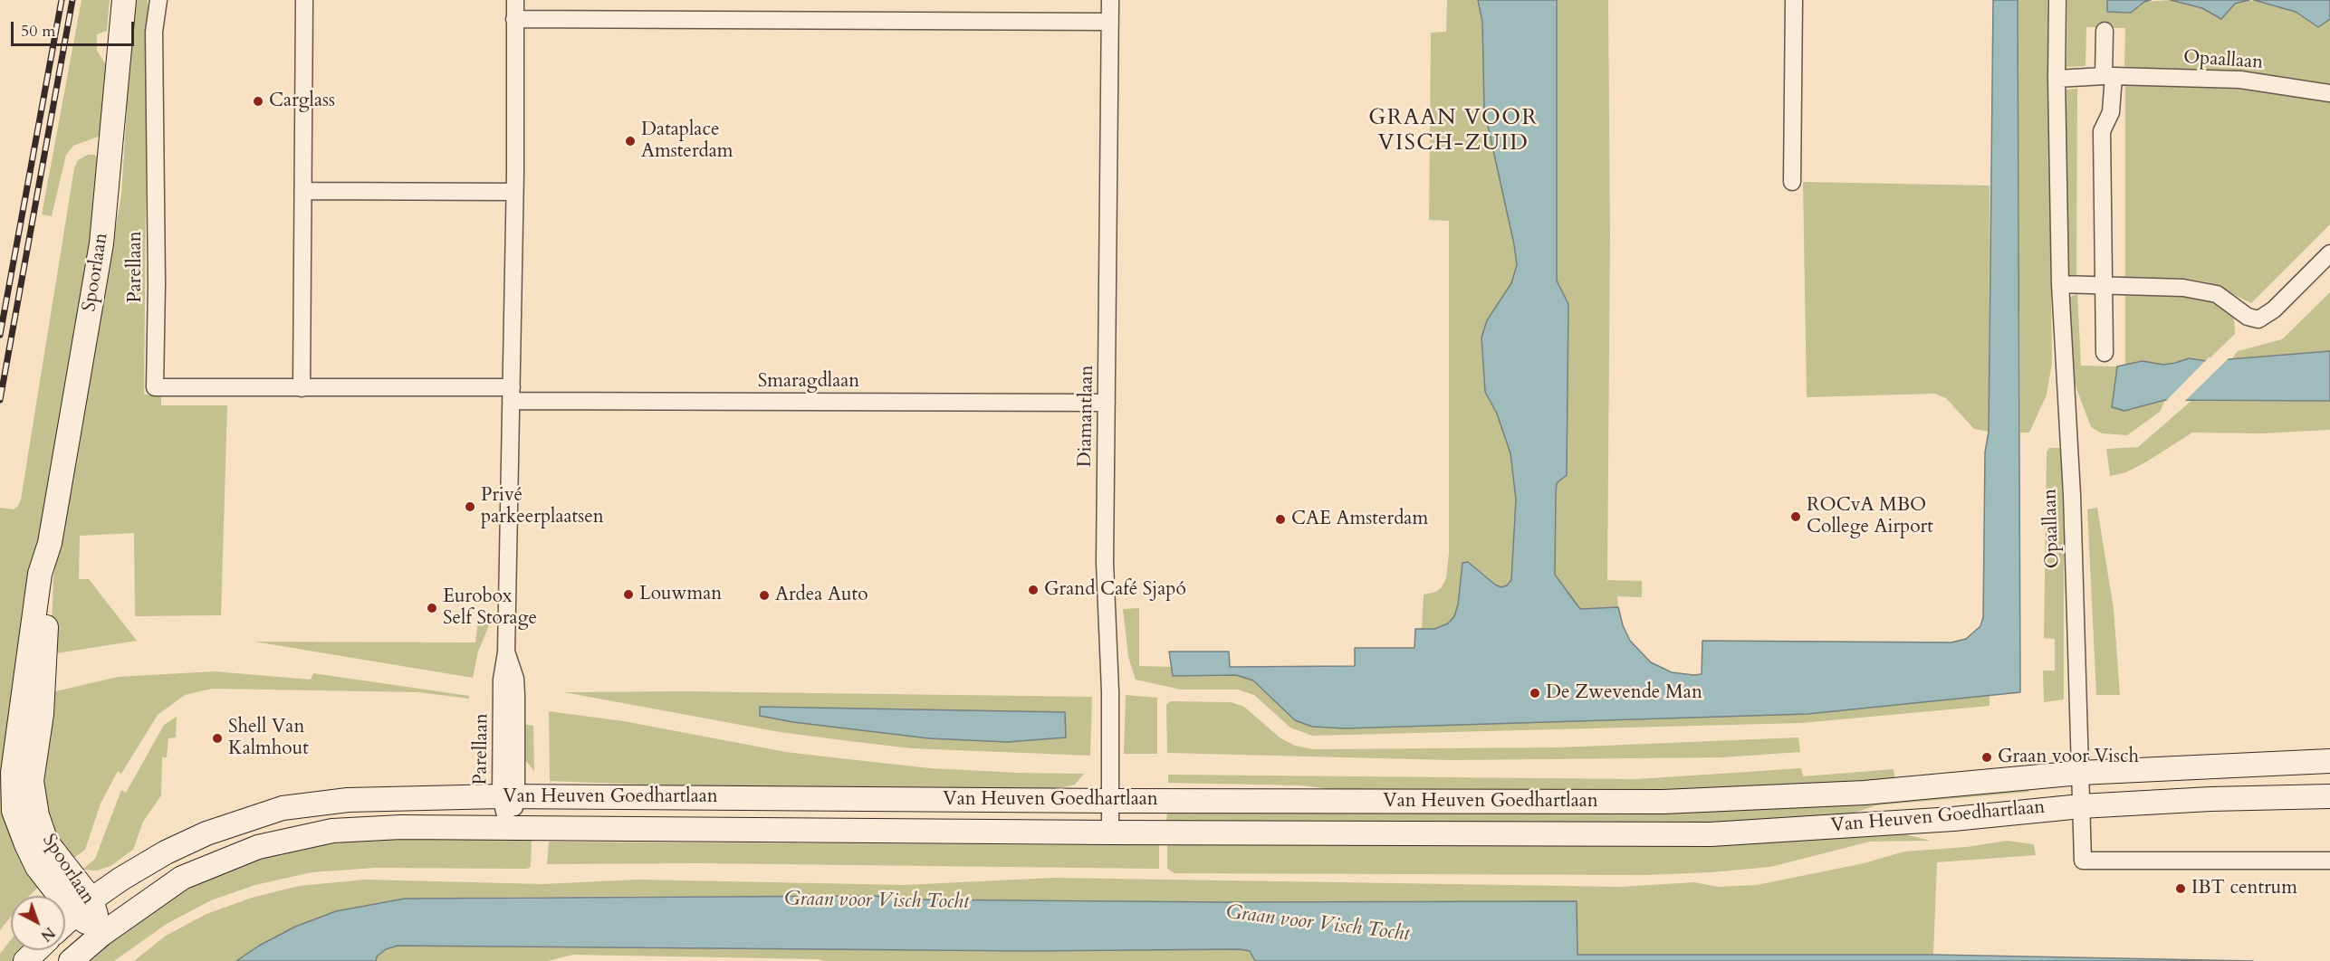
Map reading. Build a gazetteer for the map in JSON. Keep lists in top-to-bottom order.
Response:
{
  "streets": {
    "main road": ["Spoorlaan", "Van Heuven Goedhartlaan"],
    "street": [
      "Opaallaan",
      "Parellaan",
      "Smaragdlaan",
      "Diamantlaan"
    ]
  },
  "crossings": [
    ["Opaallaan", "Van Heuven Goedhartlaan"],
    ["Parellaan", "Smaragdlaan"],
    ["Parellaan", "Van Heuven Goedhartlaan"],
    ["Spoorlaan", "Van Heuven Goedhartlaan"],
    ["Smaragdlaan", "Diamantlaan"],
    ["Diamantlaan", "Van Heuven Goedhartlaan"]
  ],
  "districts": ["GRAAN VOOR VISCH-ZUID"],
  "water": ["Graan voor Visch Tocht"],
  "places": [
    "Carglass",
    "Dataplace Amsterdam",
    "Privé parkeerplaatsen",
    "ROCvA MBO College Airport",
    "CAE Amsterdam",
    "Grand Café Sjapó",
    "Louwman",
    "Ardea Auto",
    "Eurobox Self Storage",
    "De Zwevende Man",
    "Shell Van Kalmhout",
    "Graan voor Visch",
    "IBT centrum"
  ],
  "scale_bar": "50 m",
  "north": "bottom right"
}
